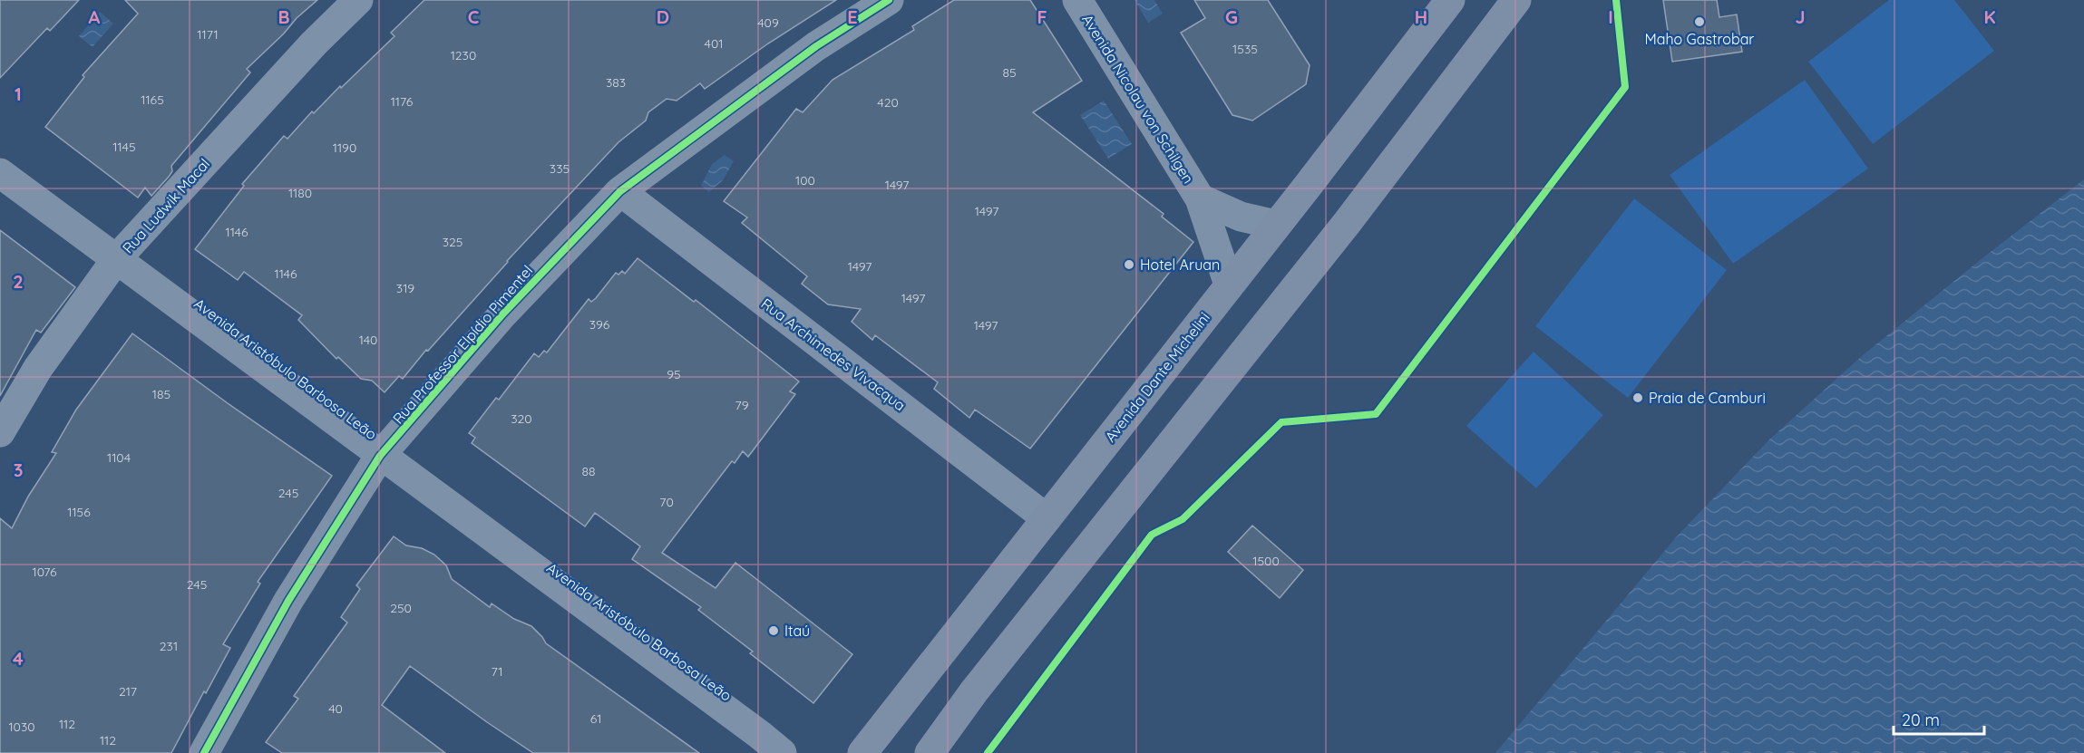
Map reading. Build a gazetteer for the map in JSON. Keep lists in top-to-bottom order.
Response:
{
  "streets": {
    "main road": ["Avenida Dante Michelini"],
    "street": [
      "Avenida Nicolau von Schilgen",
      "Rua Ludwik Macal",
      "Rua Professor Elpídio Pimentel",
      "Rua Archimedes Vivacqua",
      "Avenida Aristóbulo Barbosa Leão"
    ]
  },
  "crossings": [
    ["Avenida Nicolau von Schilgen", "Avenida Dante Michelini"],
    ["Rua Ludwik Macal", "Avenida Aristóbulo Barbosa Leão"],
    ["Rua Professor Elpídio Pimentel", "Rua Archimedes Vivacqua"],
    ["Rua Professor Elpídio Pimentel", "Avenida Aristóbulo Barbosa Leão"],
    ["Rua Archimedes Vivacqua", "Avenida Dante Michelini"]
  ],
  "places": [
    "Maho Gastrobar",
    "Hotel Aruan",
    "Praia de Camburi",
    "Itaú"
  ],
  "house_numbers": [
    "409",
    "1171",
    "401",
    "1535",
    "1230",
    "85",
    "383",
    "1165",
    "1176",
    "420",
    "1145",
    "1190",
    "335",
    "100",
    "1497",
    "1180",
    "1497",
    "1146",
    "325",
    "1497",
    "1146",
    "319",
    "1497",
    "396",
    "1497",
    "140",
    "95",
    "185",
    "79",
    "320",
    "1104",
    "88",
    "245",
    "70",
    "1156",
    "1500",
    "1076",
    "245",
    "250",
    "231",
    "71",
    "217",
    "40",
    "61",
    "112",
    "1030",
    "112"
  ],
  "scale_bar": "20 m",
  "grid": {
    "columns": [
      "A",
      "B",
      "C",
      "D",
      "E",
      "F",
      "G",
      "H",
      "I",
      "J",
      "K"
    ],
    "rows": [
      "1",
      "2",
      "3",
      "4"
    ]
  }
}
